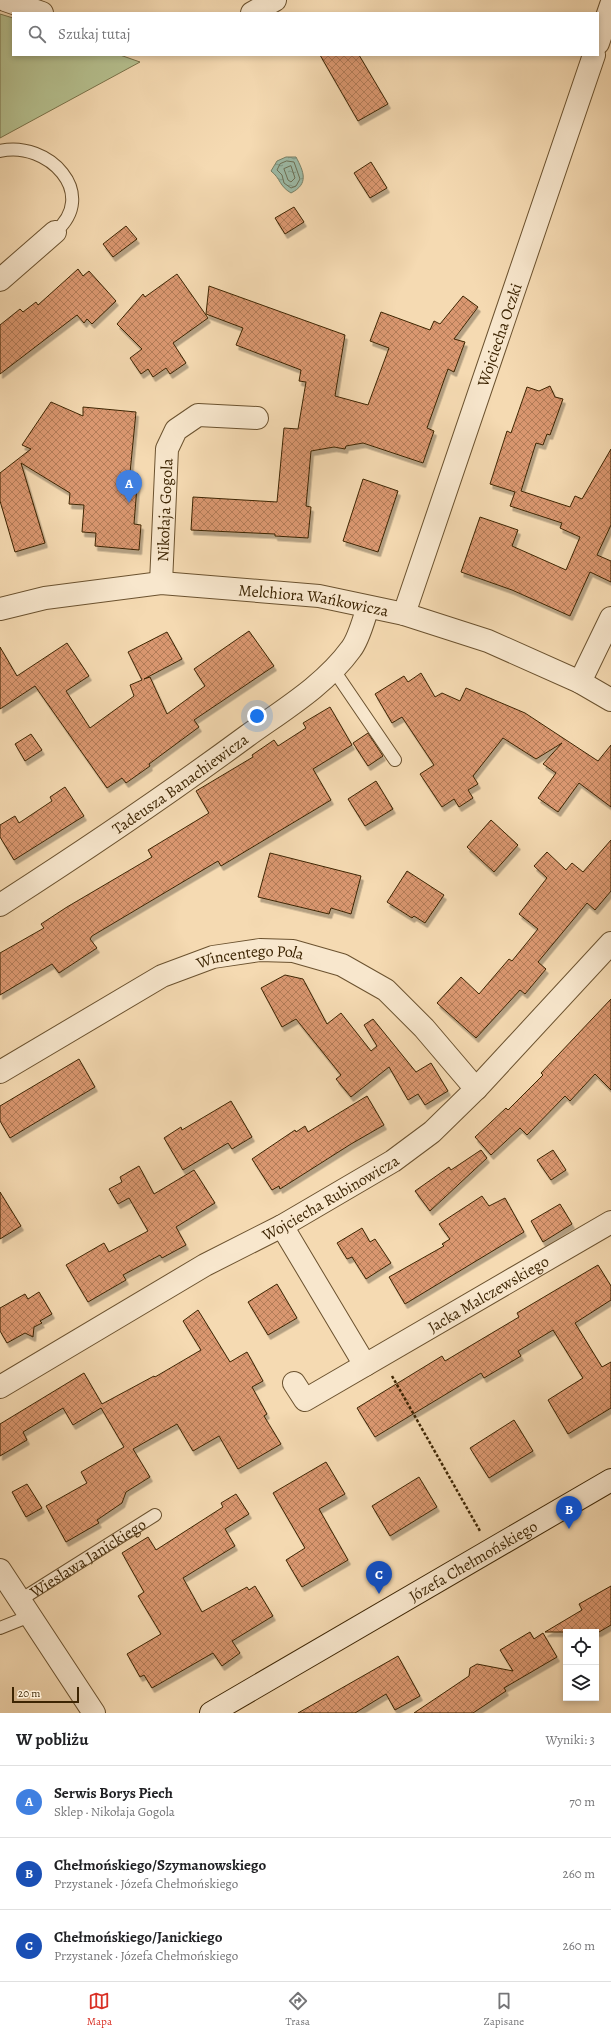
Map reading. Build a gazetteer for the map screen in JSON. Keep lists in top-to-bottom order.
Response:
{
  "streets": {
    "street": [
      "Wojciecha Oczki",
      "Nikołaja Gogola",
      "Melchiora Wańkowicza",
      "Tadeusza Banachiewicza",
      "Wincentego Pola",
      "Wojciecha Rubinowicza",
      "Jacka Malczewskiego",
      "Wiesława Janickiego",
      "Józefa Chełmońskiego"
    ]
  },
  "crossings": [
    ["Wojciecha Oczki", "Melchiora Wańkowicza"],
    ["Nikołaja Gogola", "Melchiora Wańkowicza"],
    ["Melchiora Wańkowicza", "Tadeusza Banachiewicza"],
    ["Wincentego Pola", "Wojciecha Rubinowicza"]
  ],
  "scale_bar": "20 m",
  "page": {
    "search": "Szukaj tutaj",
    "pins": ["A", "B", "C"],
    "scale": "20 m",
    "heading": ["W pobliżu", "Wyniki: 3"],
    "list": [
      {
        "mark": "A",
        "name": "Serwis Borys Piech",
        "note": "Sklep · Nikołaja Gogola",
        "value": "70 m"
      },
      {
        "mark": "B",
        "name": "Chełmońskiego/Szymanowskiego",
        "note": "Przystanek · Józefa Chełmońskiego",
        "value": "260 m"
      },
      {
        "mark": "C",
        "name": "Chełmońskiego/Janickiego",
        "note": "Przystanek · Józefa Chełmońskiego",
        "value": "260 m"
      }
    ],
    "nav": ["Mapa", "Trasa", "Zapisane"]
  }
}
